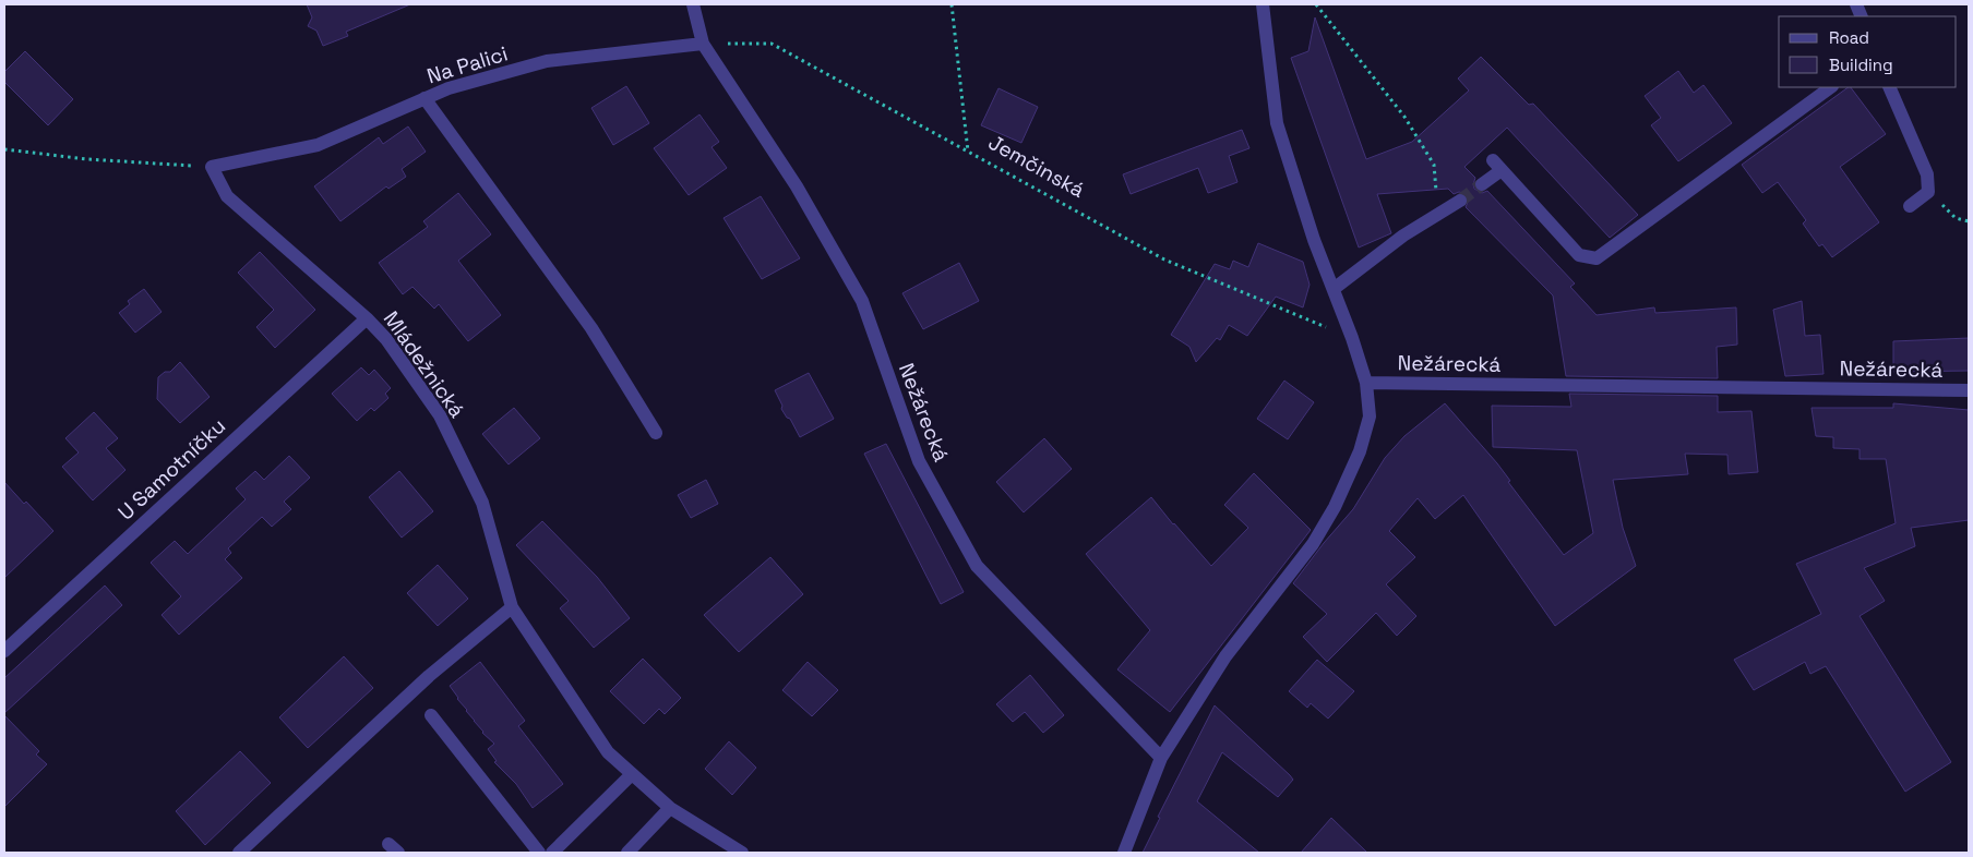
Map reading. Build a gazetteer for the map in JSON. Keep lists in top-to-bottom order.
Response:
{
  "streets": {
    "street": [
      "Na Palici",
      "Nežárecká",
      "Mládežnická",
      "U Samotníčku"
    ],
    "path": ["Jemčinská"]
  },
  "crossings": [
    ["Na Palici", "Jemčinská"],
    ["Na Palici", "Nežárecká"],
    ["Na Palici", "Mládežnická"],
    ["Jemčinská", "Nežárecká"],
    ["Mládežnická", "U Samotníčku"]
  ],
  "legend": ["Road", "Building"]
}
